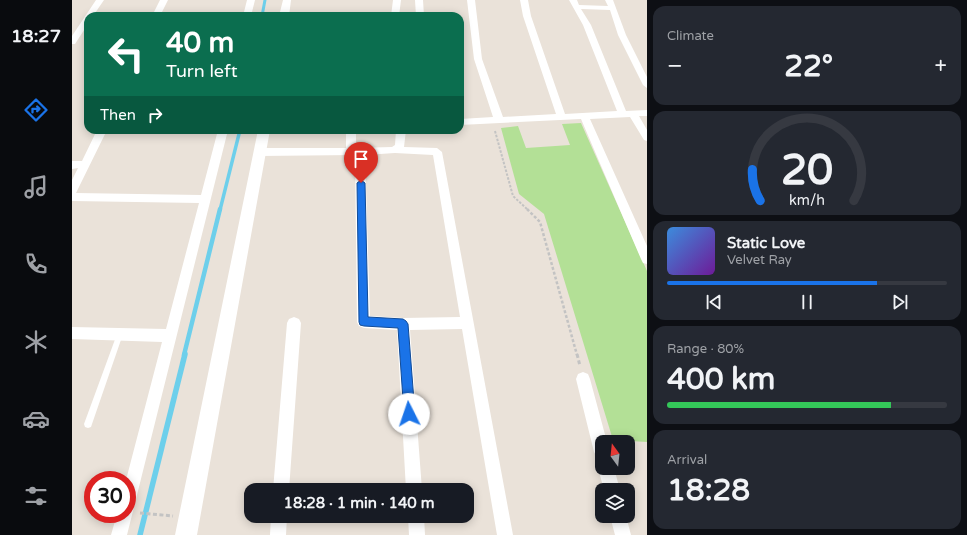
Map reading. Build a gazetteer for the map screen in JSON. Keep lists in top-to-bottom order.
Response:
{
  "north": "top",
  "page": {
    "tabs": "18:27",
    "tile": [
      "Climate",
      ["Range · 80%", "400 km"],
      ["Arrival", "18:28"]
    ],
    "turn": ["40 m", "Turn left"],
    "heat": ["−", "22°", "+"],
    "then": "Then",
    "song": ["Static Love", "Velvet Ray"],
    "limit": "30",
    "trip": "18:28 · 1 min · 140 m",
    "gauge": ["20", "km/h"]
  }
}
